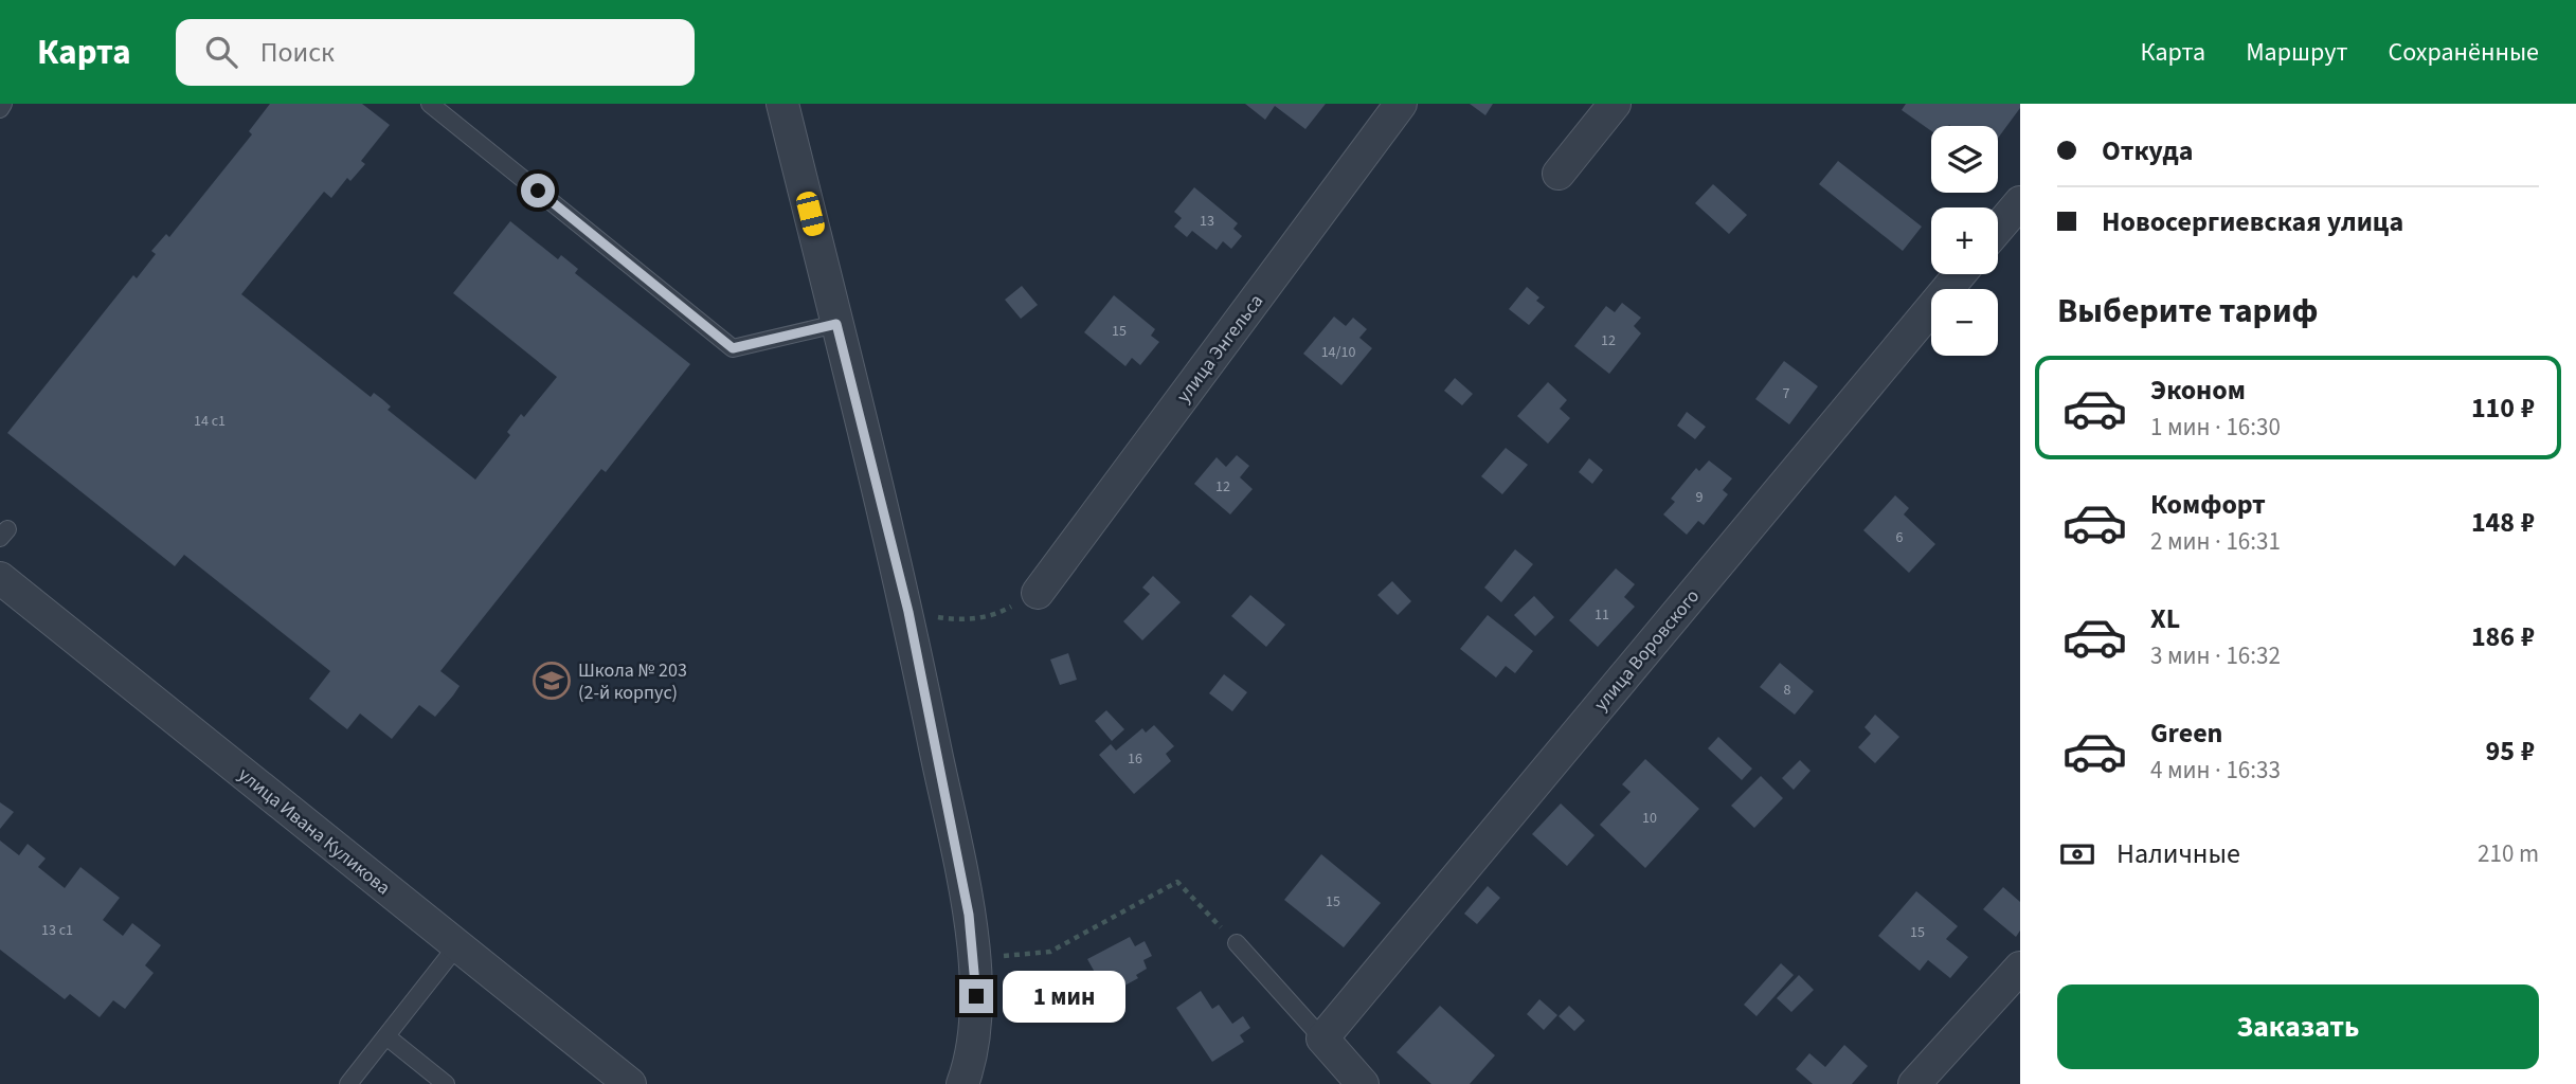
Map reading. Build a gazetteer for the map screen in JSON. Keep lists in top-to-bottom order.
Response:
{
  "streets": {
    "street": ["улица Энгельса", "улица Воровского", "улица Ивана Куликова"]
  },
  "places": {
    "school or university": ["Школа № 203 (2-й корпус)"]
  },
  "house_numbers": [
    "13",
    "15",
    "12",
    "14/10",
    "7",
    "14 с1",
    "12",
    "9",
    "6",
    "11",
    "8",
    "16",
    "10",
    "15",
    "13 с1",
    "15"
  ],
  "page": {
    "header": "Карта",
    "search": "Поиск",
    "nav": ["Карта", "Маршрут", "Сохранённые"],
    "banner": ["Откуда", "Новосергиевская улица"],
    "map_buttons": ["+", "−"],
    "heading": "Выберите тариф",
    "list": [
      {
        "name": "Эконом",
        "note": "1 мин · 16:30",
        "value": "110 ₽"
      },
      {
        "name": "Комфорт",
        "note": "2 мин · 16:31",
        "value": "148 ₽"
      },
      {
        "name": "XL",
        "note": "3 мин · 16:32",
        "value": "186 ₽"
      },
      {
        "name": "Green",
        "note": "4 мин · 16:33",
        "value": "95 ₽"
      }
    ],
    "pay": ["Наличные", "210 m"],
    "buttons": "Заказать",
    "bubble": "1 мин"
  }
}
